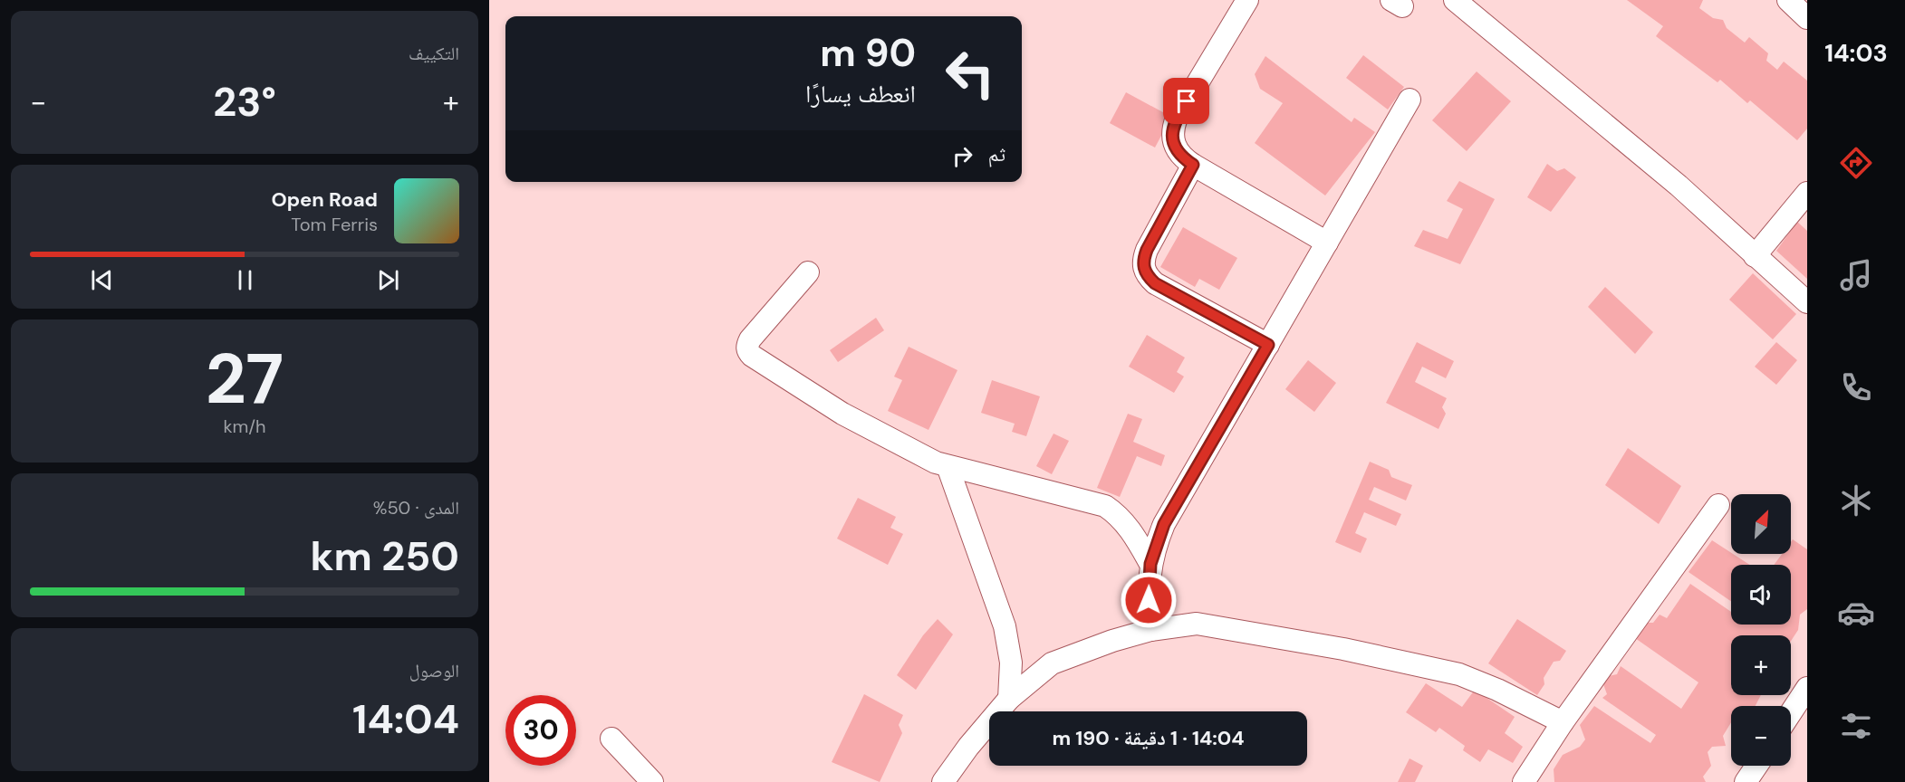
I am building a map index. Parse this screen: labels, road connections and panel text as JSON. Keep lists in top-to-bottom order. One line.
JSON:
{"north":"top right","page":{"tabs":"14:03","tile":["التكييف",["27","km/h"],["المدى · 50%","250 km"],["الوصول","14:04"]],"turn":["90 m","انعطف يسارًا"],"heat":["−","23°","+"],"then":"ثم","song":["Open Road","Tom Ferris"],"map_buttons":["+","−"],"limit":"30","trip":"14:04 · 1 دقيقة · 190 m"}}
